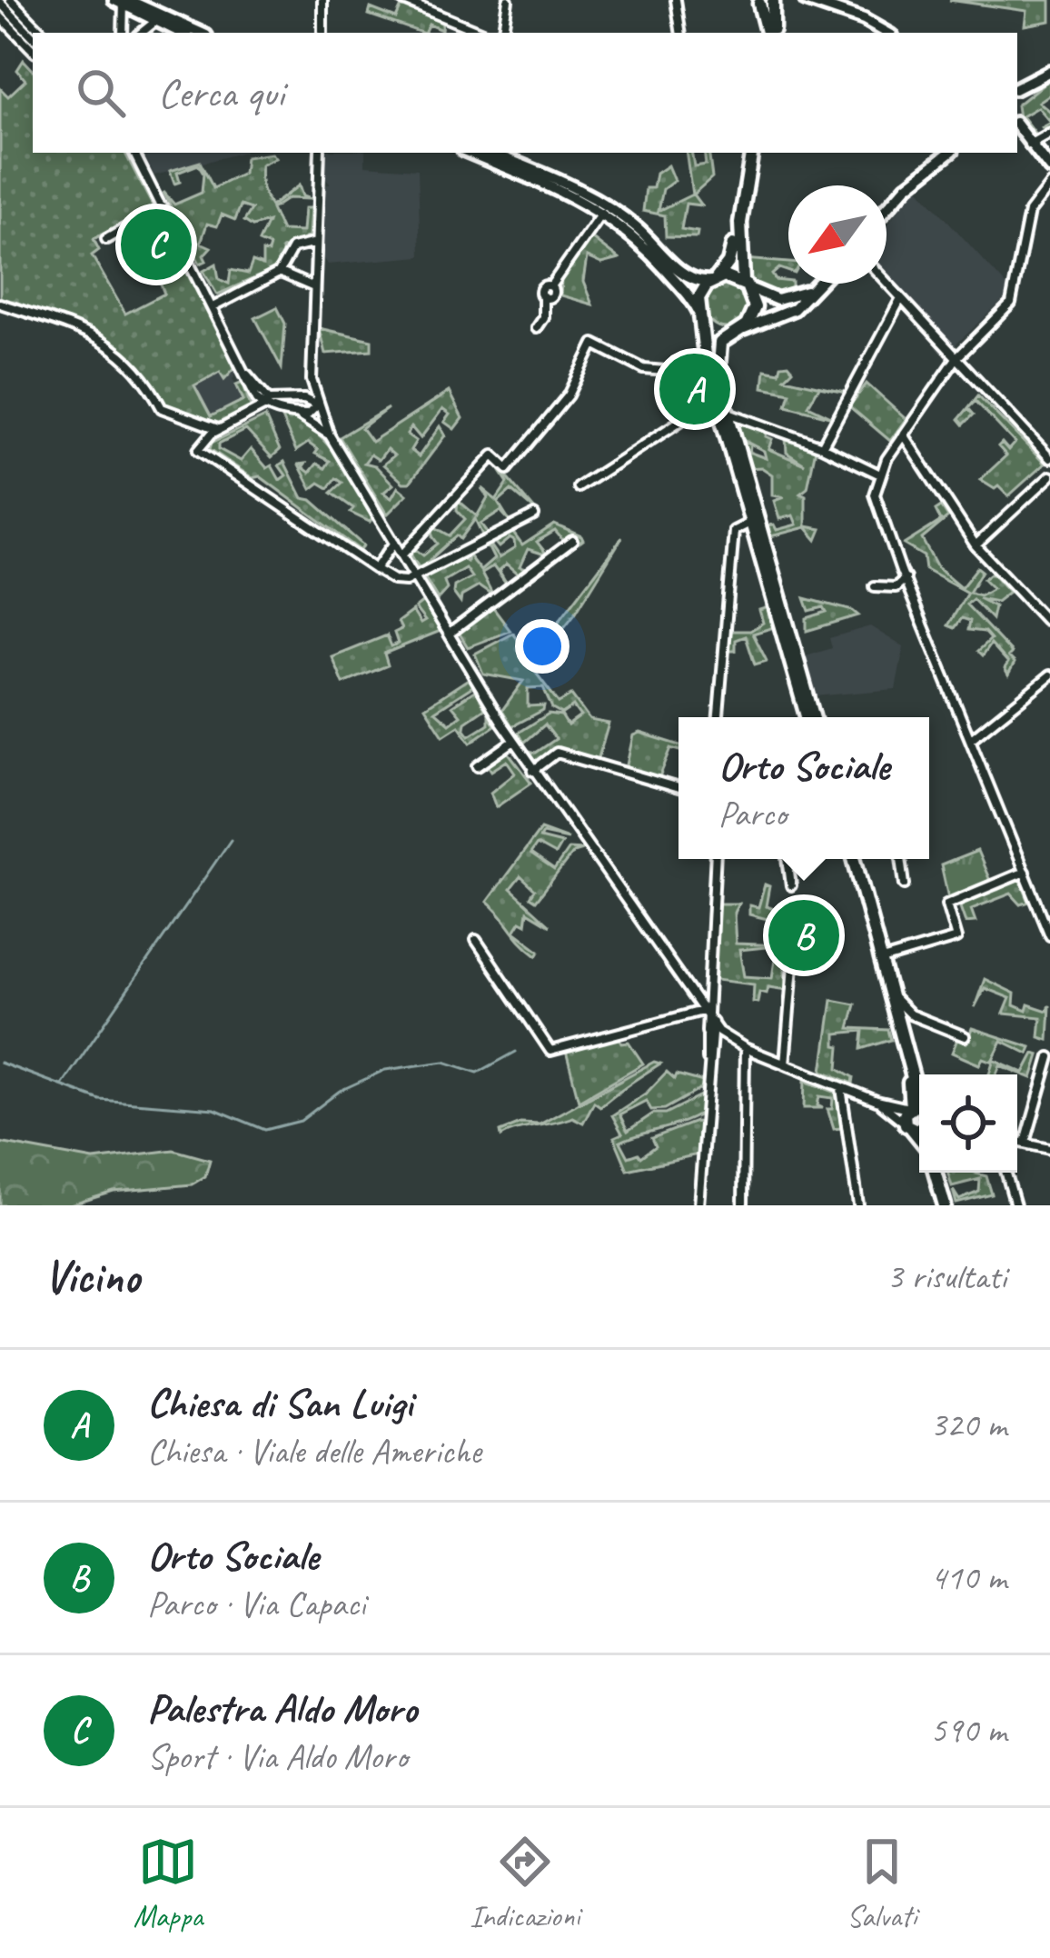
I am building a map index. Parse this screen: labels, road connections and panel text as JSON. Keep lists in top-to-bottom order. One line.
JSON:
{"north":"bottom left","page":{"search":"Cerca qui","pins":["C","A","B"],"popup":["Orto Sociale","Parco"],"heading":["Vicino","3 risultati"],"list":[{"mark":"A","name":"Chiesa di San Luigi","note":"Chiesa · Viale delle Americhe","value":"320 m"},{"mark":"B","name":"Orto Sociale","note":"Parco · Via Capaci","value":"410 m"},{"mark":"C","name":"Palestra Aldo Moro","note":"Sport · Via Aldo Moro","value":"590 m"}],"nav":["Mappa","Indicazioni","Salvati"]}}
